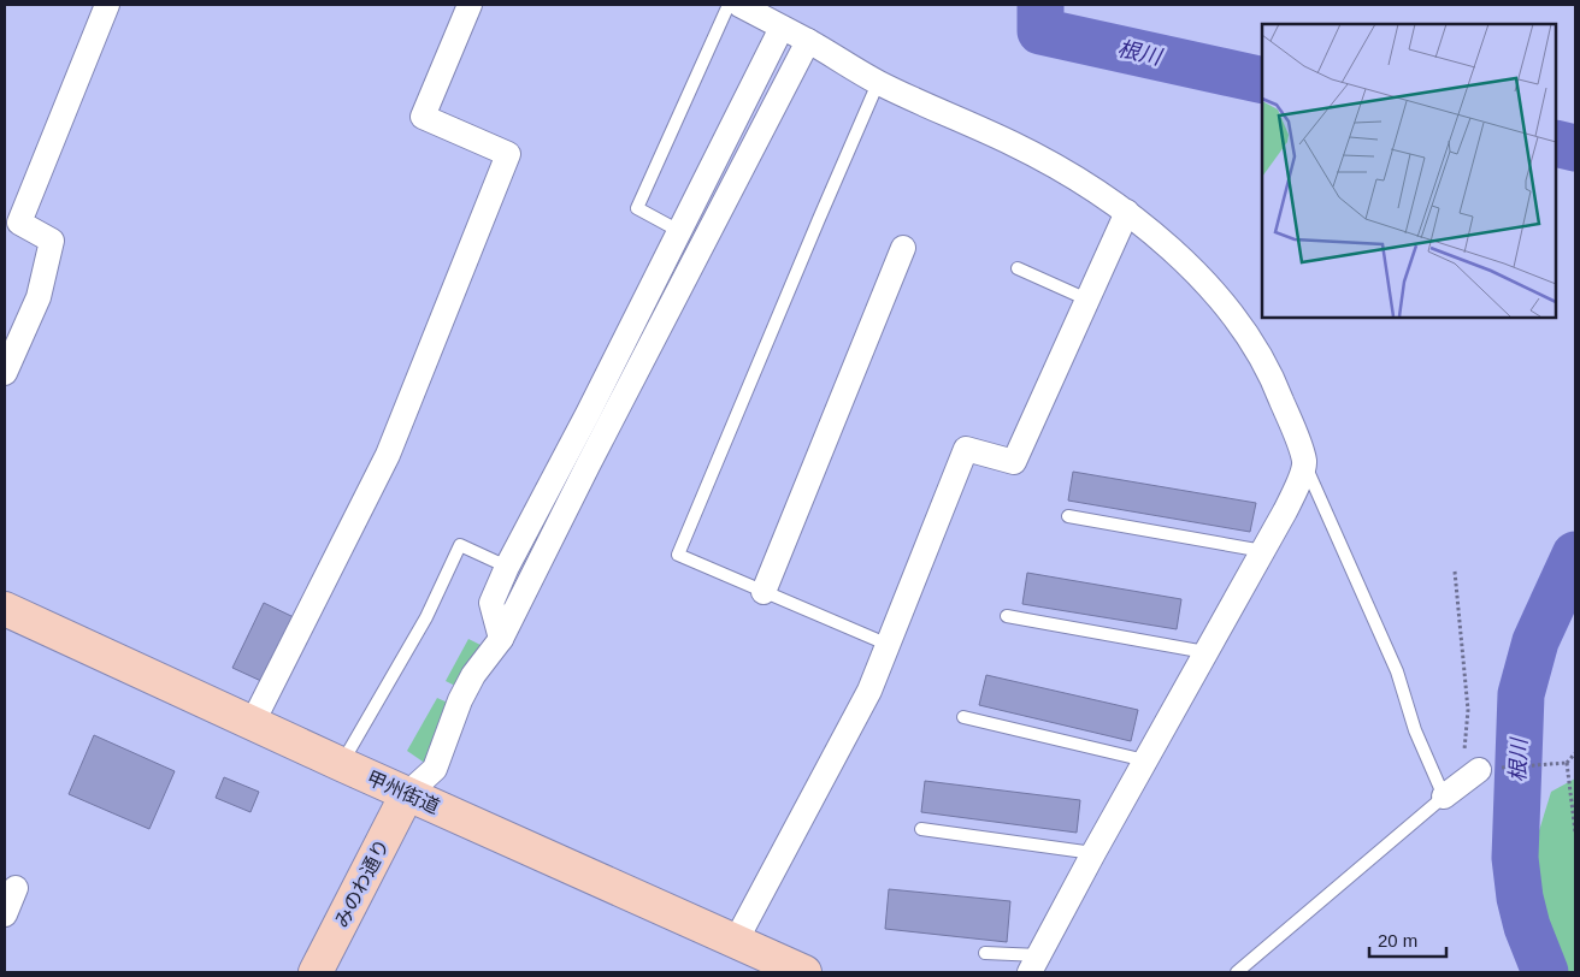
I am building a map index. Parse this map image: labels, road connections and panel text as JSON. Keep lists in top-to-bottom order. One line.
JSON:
{"streets":{"main road":["甲州街道","みのわ通り"]},"crossings":[["甲州街道","みのわ通り"]],"water":["根川"],"scale_bar":"20 m"}
